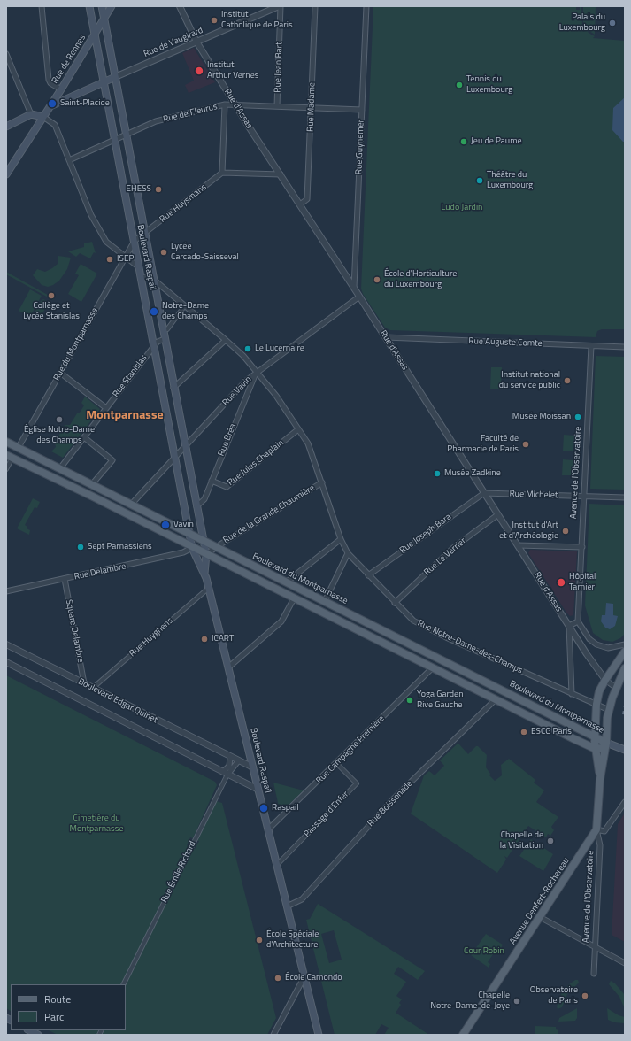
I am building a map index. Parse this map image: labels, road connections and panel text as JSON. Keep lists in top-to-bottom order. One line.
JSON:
{"streets":{"main road":["Rue de Vaugirard","Rue de Rennes","Boulevard Raspail","Avenue de l'Observatoire","Boulevard du Montparnasse","Avenue Denfert-Rochereau"],"street":["Rue Jean Bart","Rue Madame","Rue d'Assas","Rue de Fleurus","Rue Guynemer","Rue Huysmans","Rue Auguste Comte","Rue du Montparnasse","Rue Stanislas","Rue Vavin","Rue Bréa","Rue Jules Chaplain","Rue Michelet","Rue de la Grande Chaumière","Rue Joseph Bara","Rue Le Verrier","Rue Delambre","Square Delambre","Rue Huyghens","Rue Notre-Dame-des-Champs","Boulevard Edgar Quinet","Rue Campagne Première","Rue Boissonade","Passage d'Enfer","Rue Émile Richard"]},"crossings":[["Rue de Vaugirard","Rue de Rennes"],["Rue de Vaugirard","Rue Jean Bart"],["Rue de Vaugirard","Rue d'Assas"],["Rue de Vaugirard","Boulevard Raspail"],["Rue de Rennes","Boulevard Raspail"],["Rue Jean Bart","Rue de Fleurus"],["Rue Madame","Rue d'Assas"],["Rue Madame","Rue de Fleurus"],["Rue d'Assas","Rue de Fleurus"],["Rue d'Assas","Rue Guynemer"],["Rue d'Assas","Rue Auguste Comte"],["Rue d'Assas","Rue Vavin"],["Rue d'Assas","Avenue de l'Observatoire"],["Rue d'Assas","Rue Michelet"],["Rue d'Assas","Rue Joseph Bara"],["Rue d'Assas","Rue Le Verrier"],["Rue de Fleurus","Rue Guynemer"],["Rue de Fleurus","Boulevard Raspail"],["Rue Huysmans","Boulevard Raspail"],["Rue Huysmans","Rue du Montparnasse"],["Boulevard Raspail","Rue du Montparnasse"],["Boulevard Raspail","Rue Stanislas"],["Boulevard Raspail","Rue Vavin"],["Boulevard Raspail","Rue Bréa"],["Boulevard Raspail","Rue Delambre"],["Boulevard Raspail","Boulevard du Montparnasse"],["Boulevard Raspail","Rue Huyghens"],["Boulevard Raspail","Rue Notre-Dame-des-Champs"],["Boulevard Raspail","Boulevard Edgar Quinet"],["Boulevard Raspail","Rue Campagne Première"],["Boulevard Raspail","Rue Boissonade"],["Boulevard Raspail","Passage d'Enfer"],["Rue Auguste Comte","Avenue de l'Observatoire"],["Rue du Montparnasse","Boulevard du Montparnasse"],["Rue Stanislas","Boulevard du Montparnasse"],["Rue Vavin","Rue Bréa"],["Rue Vavin","Boulevard du Montparnasse"],["Rue Vavin","Rue Notre-Dame-des-Champs"],["Rue Bréa","Rue Jules Chaplain"],["Rue Bréa","Rue Notre-Dame-des-Champs"],["Rue Jules Chaplain","Rue Notre-Dame-des-Champs"],["Avenue de l'Observatoire","Rue Michelet"],["Avenue de l'Observatoire","Boulevard du Montparnasse"],["Avenue de l'Observatoire","Rue Notre-Dame-des-Champs"],["Avenue de l'Observatoire","Avenue Denfert-Rochereau"],["Rue Michelet","Rue Joseph Bara"],["Rue de la Grande Chaumière","Boulevard du Montparnasse"],["Rue de la Grande Chaumière","Rue Notre-Dame-des-Champs"],["Rue Joseph Bara","Rue Notre-Dame-des-Champs"],["Rue Le Verrier","Rue Notre-Dame-des-Champs"],["Rue Delambre","Square Delambre"],["Square Delambre","Boulevard Edgar Quinet"],["Rue Huyghens","Boulevard Edgar Quinet"],["Boulevard Edgar Quinet","Rue Émile Richard"],["Rue Campagne Première","Passage d'Enfer"]],"districts":["Montparnasse"],"parks":["Ludo Jardin","Cimetière du Montparnasse","Cour Robin"],"places":["Institut Catholique de Paris","Palais du Luxembourg","Institut Arthur Vernes","Tennis du Luxembourg","Saint-Placide","Jeu de Paume","Théâtre du Luxembourg","EHESS","Lycée Carcado-Saisseval","ISEP","École d'Horticulture du Luxembourg","Collège et Lycée Stanislas","Notre-Dame des Champs","Le Lucernaire","Institut national du service public","Musée Moissan","Église Notre-Dame des Champs","Faculté de Pharmacie de Paris","Musée Zadkine","Vavin","Institut d'Art et d'Archéologie","Sept Parnassiens","Hôpital Tarnier","ICART","Yoga Garden Rive Gauche","ESCG Paris","Raspail","Chapelle de la Visitation","École Spéciale d'Architecture","École Camondo","Observatoire de Paris","Chapelle Notre-Dame-de-Joye"],"legend":["Route","Parc"]}
